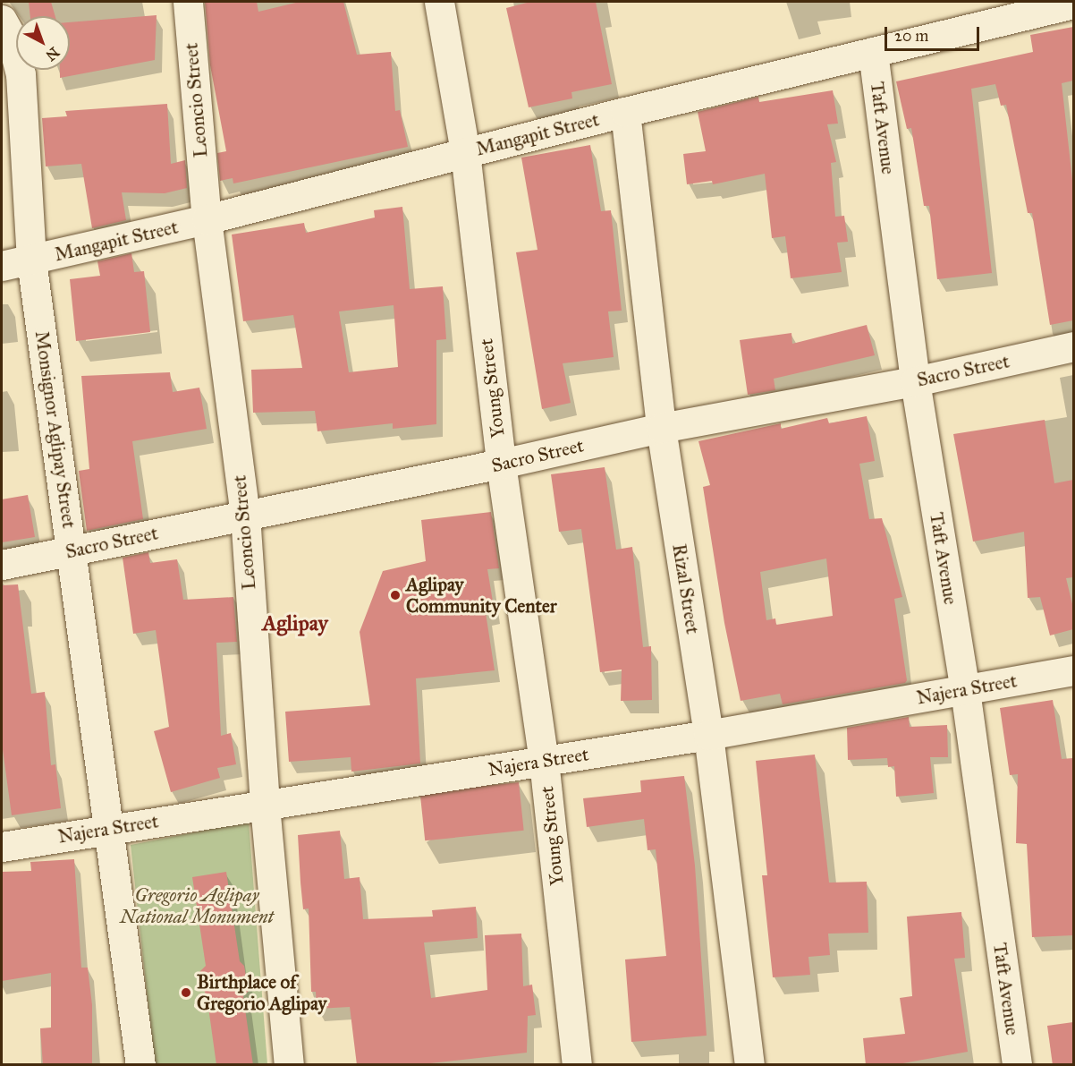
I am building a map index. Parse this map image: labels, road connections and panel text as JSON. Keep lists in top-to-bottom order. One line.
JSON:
{"streets":{"street":["Leoncio Street","Taft Avenue","Mangapit Street","Sacro Street","Young Street","Monsignor Aglipay Street","Rizal Street","Najera Street"]},"crossings":[["Leoncio Street","Mangapit Street"],["Leoncio Street","Sacro Street"],["Leoncio Street","Najera Street"],["Taft Avenue","Mangapit Street"],["Taft Avenue","Sacro Street"],["Taft Avenue","Najera Street"],["Mangapit Street","Young Street"],["Mangapit Street","Monsignor Aglipay Street"],["Mangapit Street","Rizal Street"],["Sacro Street","Young Street"],["Sacro Street","Monsignor Aglipay Street"],["Sacro Street","Rizal Street"],["Young Street","Najera Street"],["Monsignor Aglipay Street","Najera Street"],["Rizal Street","Najera Street"]],"districts":["Aglipay"],"parks":["Gregorio Aglipay National Monument"],"places":["Aglipay Community Center","Birthplace of Gregorio Aglipay"],"scale_bar":"20 m","north":"bottom right"}
